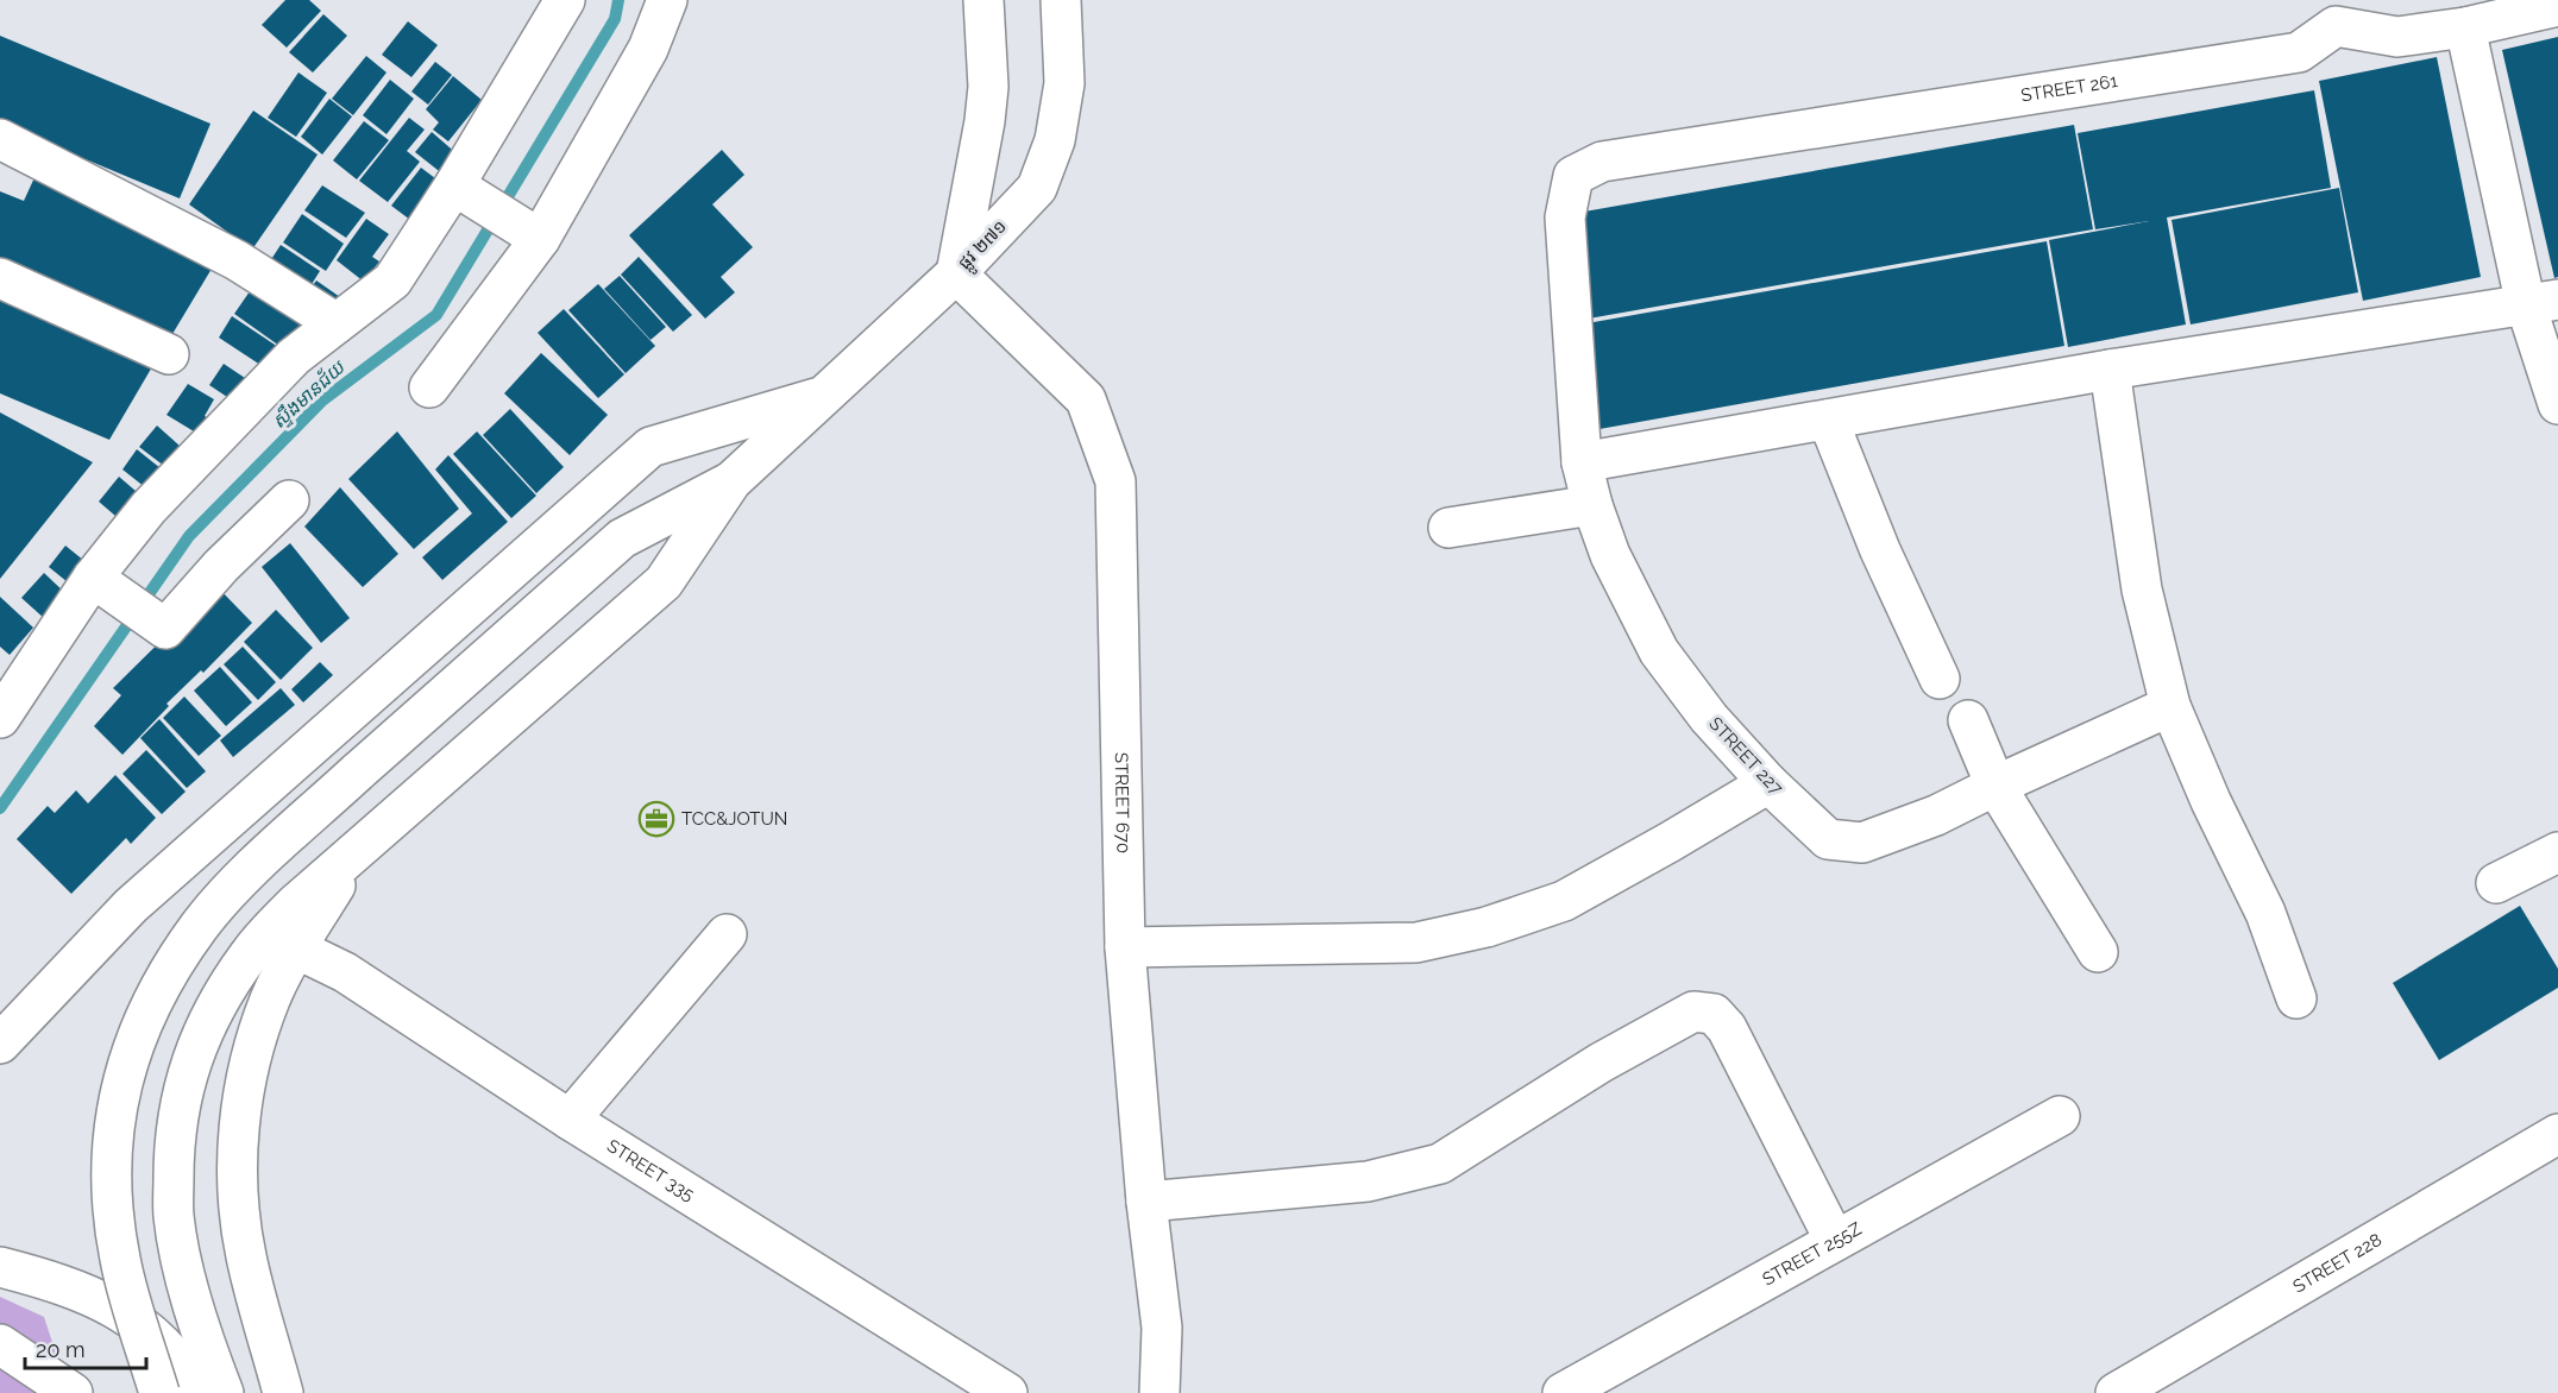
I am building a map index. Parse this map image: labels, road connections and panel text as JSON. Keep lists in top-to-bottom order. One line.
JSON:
{"streets":{"street":["STREET 261","ផ្លូវ ២៧១","STREET 227","STREET 670","STREET 335","STREET 255Z","STREET 228"]},"crossings":[["STREET 261","STREET 227"],["ផ្លូវ ២៧១","STREET 670"]],"water":["ស្ទឹងមានជ័យ"],"places":{"office":["TCC&JOTUN"]},"scale_bar":"20 m"}
